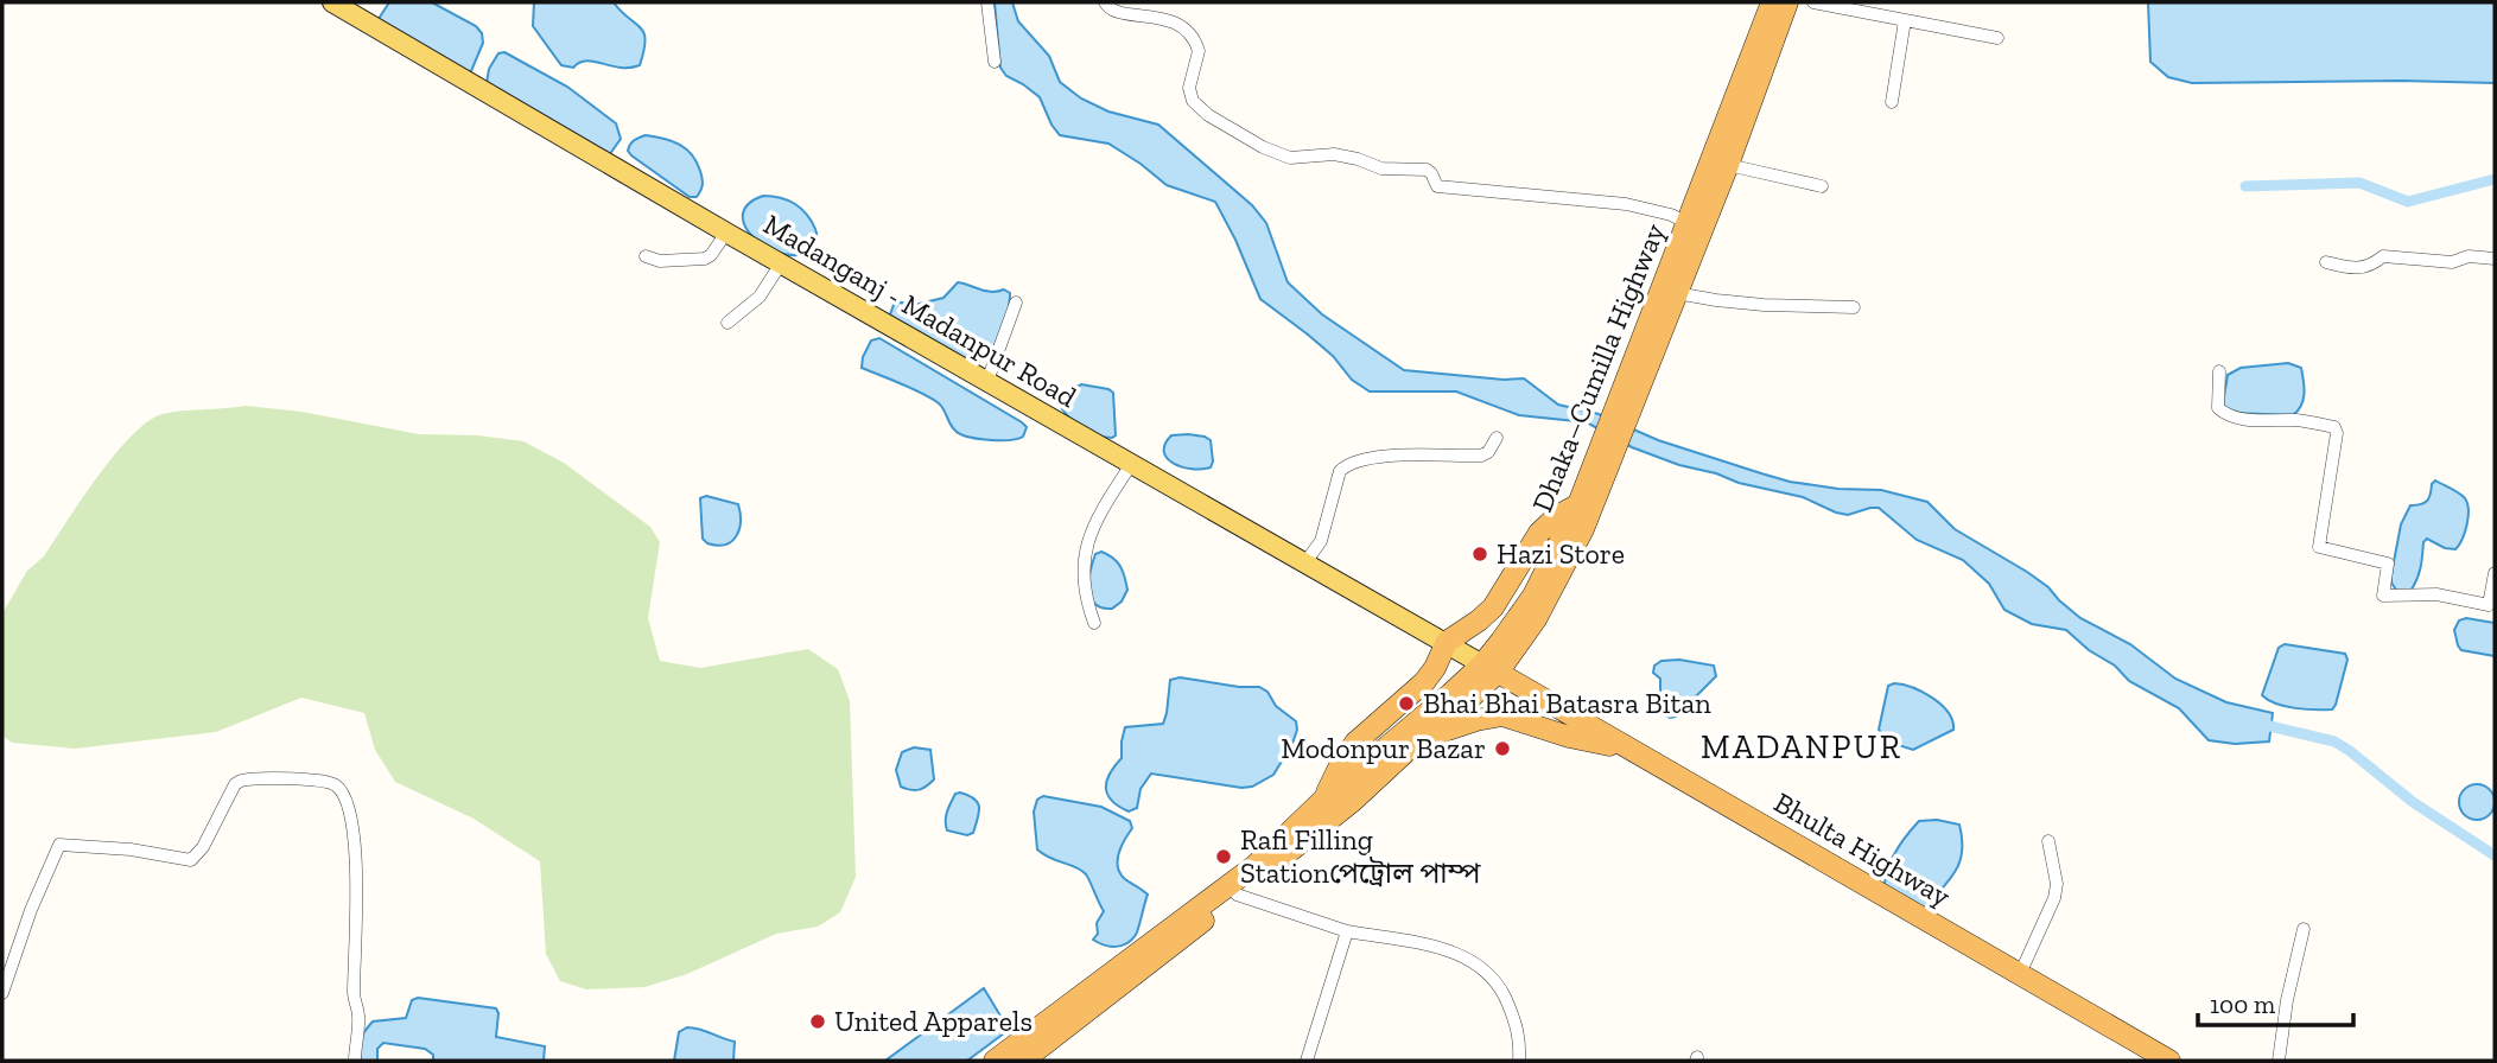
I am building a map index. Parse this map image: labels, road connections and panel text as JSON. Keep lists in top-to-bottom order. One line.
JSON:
{"streets":{"highway":["Dhaka–Cumilla Highway","Bhulta Highway"],"main road":["Madanganj - Madanpur Road"]},"crossings":[["Madanganj - Madanpur Road","Dhaka–Cumilla Highway"],["Madanganj - Madanpur Road","Bhulta Highway"],["Dhaka–Cumilla Highway","Bhulta Highway"]],"districts":["MADANPUR"],"places":["Hazi Store","Bhai Bhai Batasra Bitan","Modonpur Bazar","Rafi Filling Stationপেট্রোল পাম্প","United Apparels"],"scale_bar":"100 m"}
